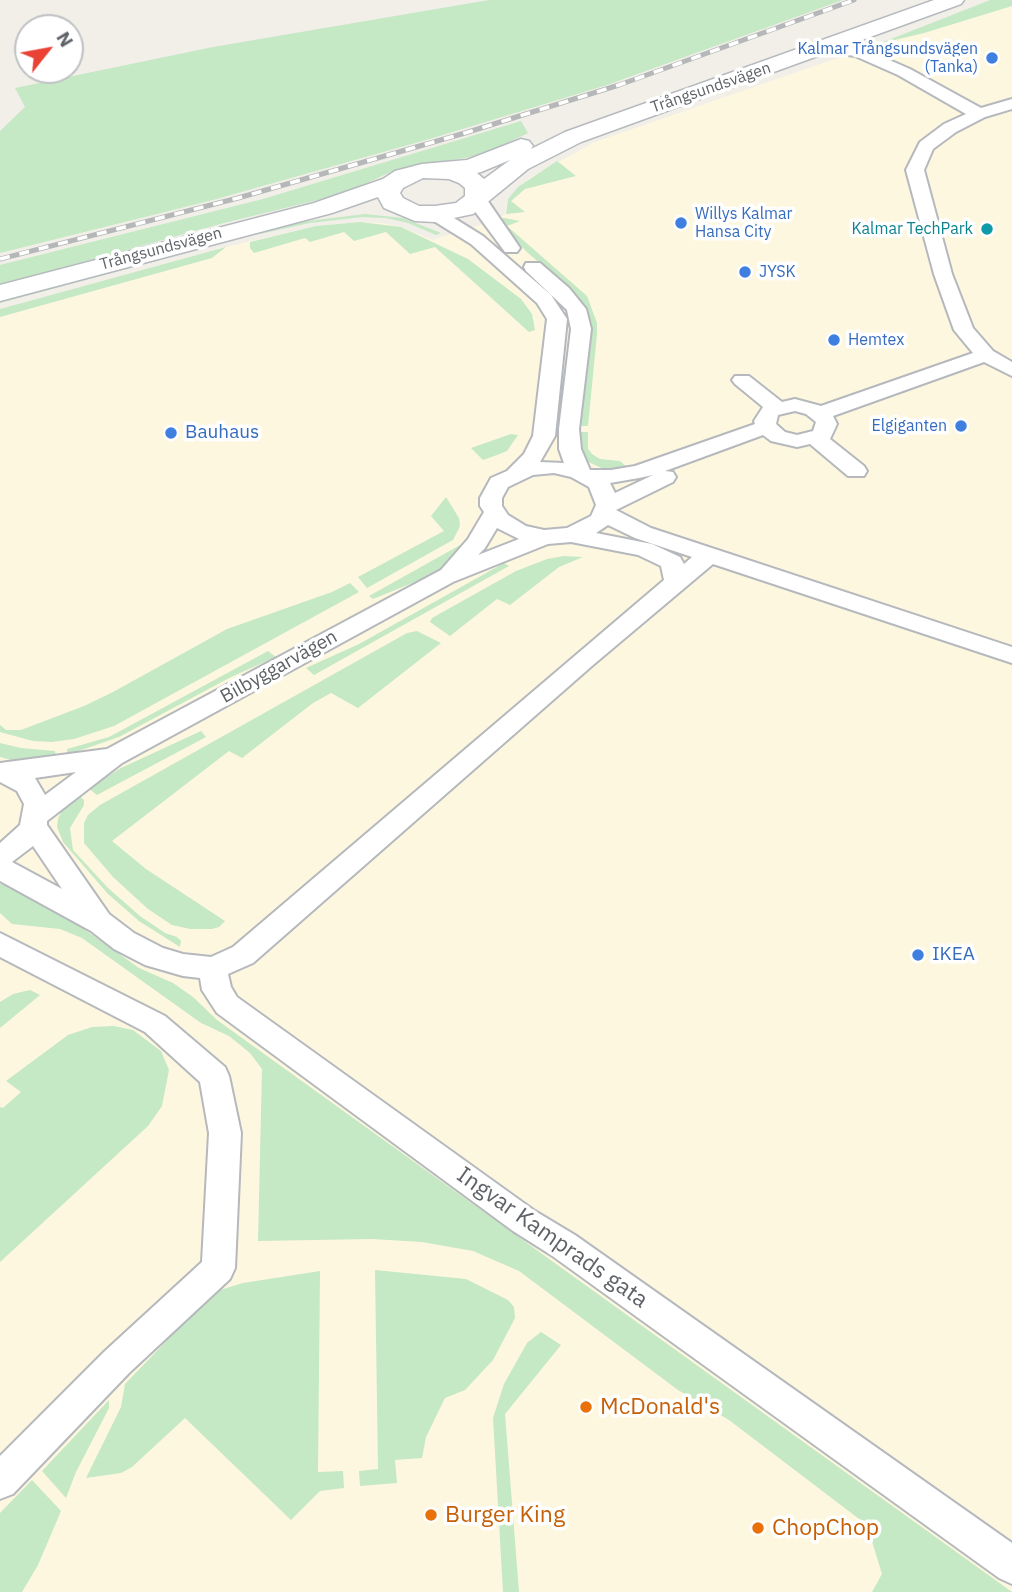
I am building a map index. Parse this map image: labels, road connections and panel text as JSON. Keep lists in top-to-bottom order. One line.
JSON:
{"streets":{"main road":["Trångsundsvägen"],"street":["Bilbyggarvägen","Ingvar Kamprads gata"]},"places":["Kalmar Trångsundsvägen (Tanka)","Willys Kalmar Hansa City","Kalmar TechPark","JYSK","Hemtex","Elgiganten","Bauhaus","IKEA","McDonald's","Burger King","ChopChop"],"north":"top right"}
